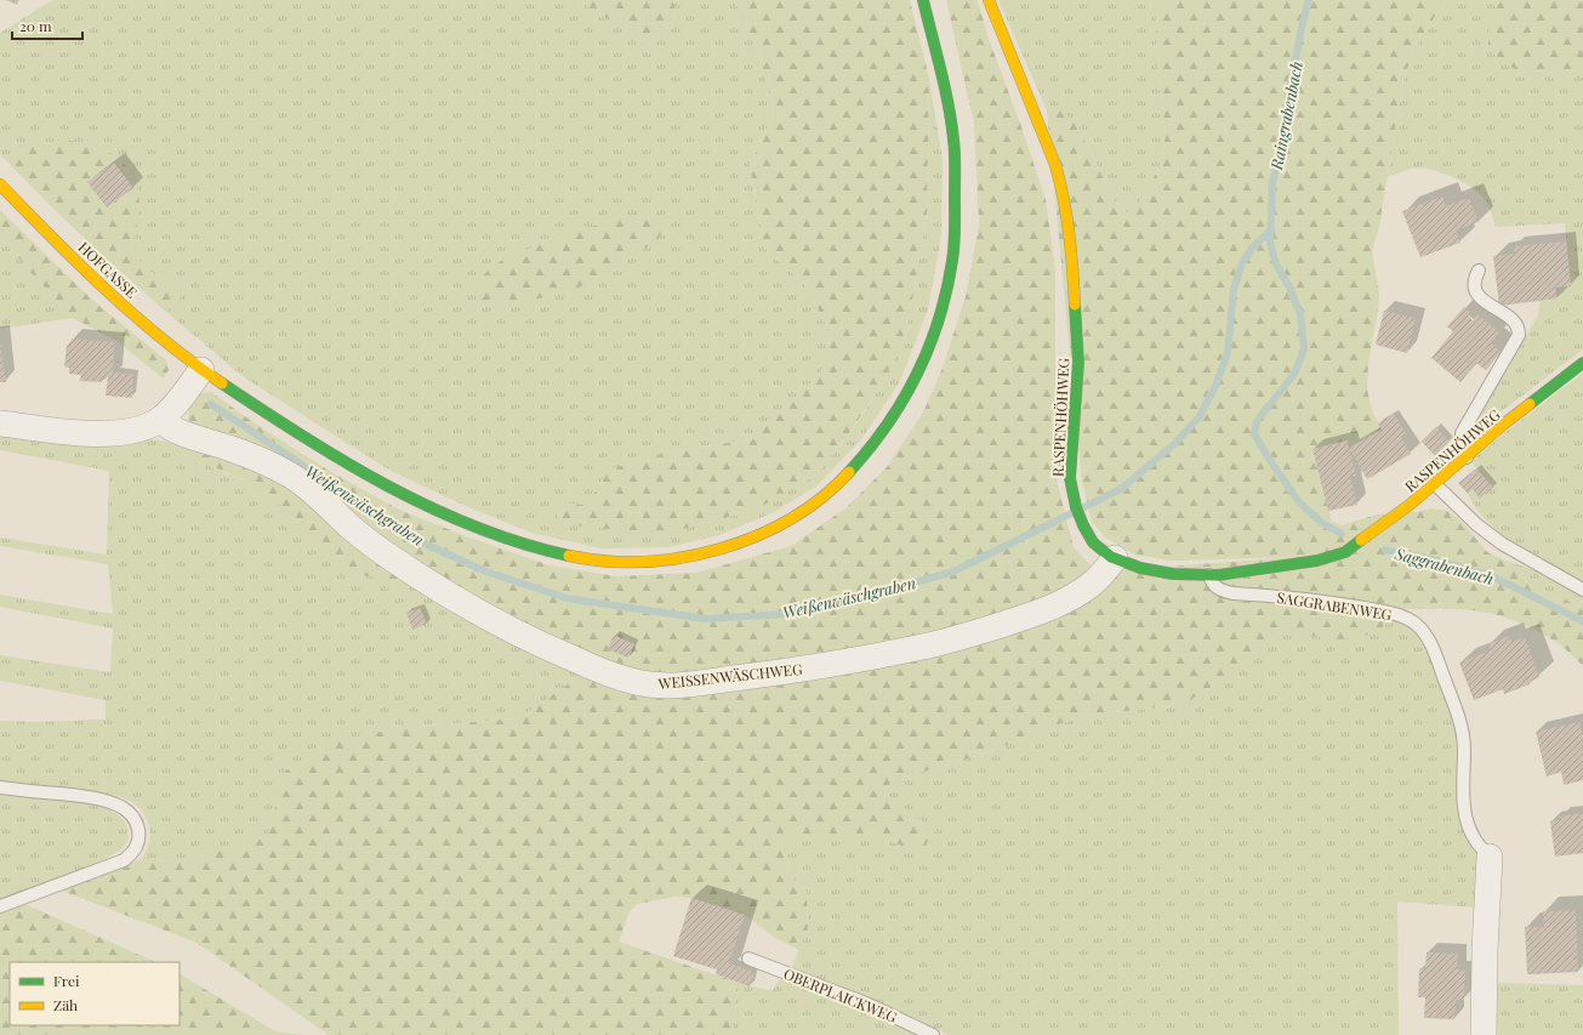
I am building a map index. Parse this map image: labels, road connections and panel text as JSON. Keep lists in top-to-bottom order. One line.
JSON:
{"streets":{"main road":["HOFGASSE","RASPENHÖHWEG"],"street":["SAGGRABENWEG","WEISSENWÄSCHWEG"],"lane":["OBERPLAICKWEG"]},"crossings":[["RASPENHÖHWEG","SAGGRABENWEG"],["RASPENHÖHWEG","WEISSENWÄSCHWEG"]],"water":["Raingrabenbach","Weißenwäschgraben","Saggrabenbach"],"legend":["Frei","Zäh"],"scale_bar":"20 m"}
